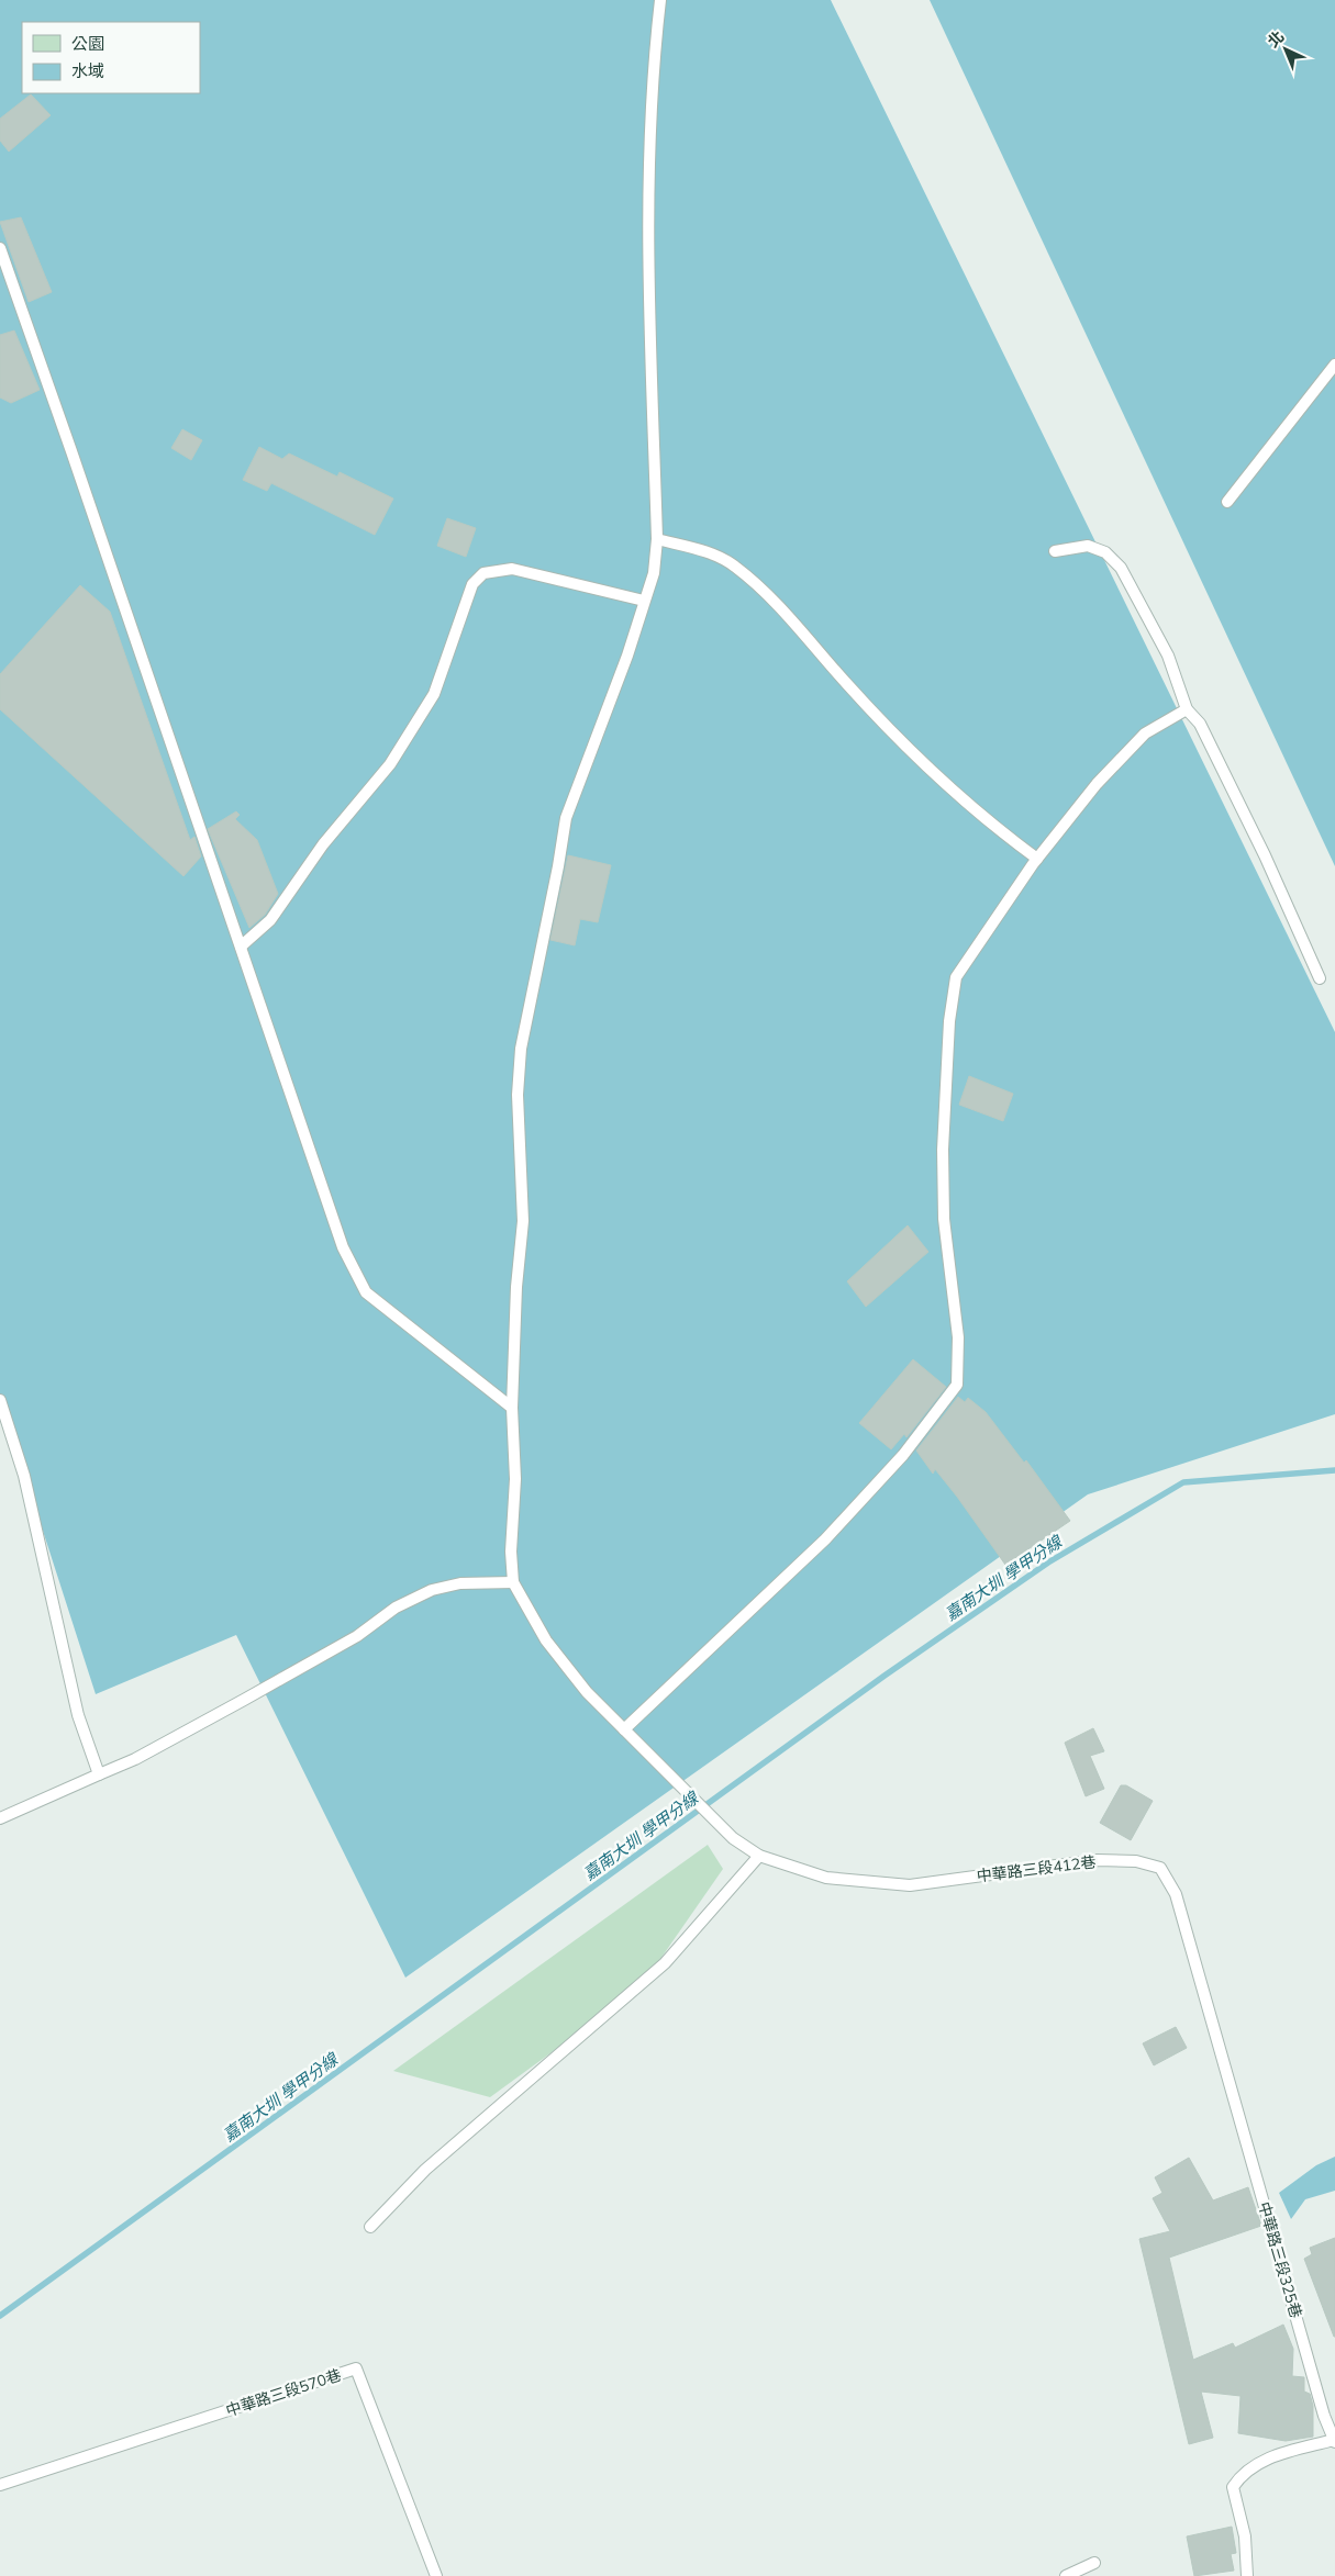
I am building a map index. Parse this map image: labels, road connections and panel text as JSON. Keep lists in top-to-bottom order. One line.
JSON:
{"streets":{"lane":["中華路三段412巷","中華路三段325巷","中華路三段570巷"]},"crossings":[["中華路三段412巷","中華路三段325巷"]],"water":["嘉南大圳 學甲分線"],"legend":["公園","水域"],"north":"top left"}
